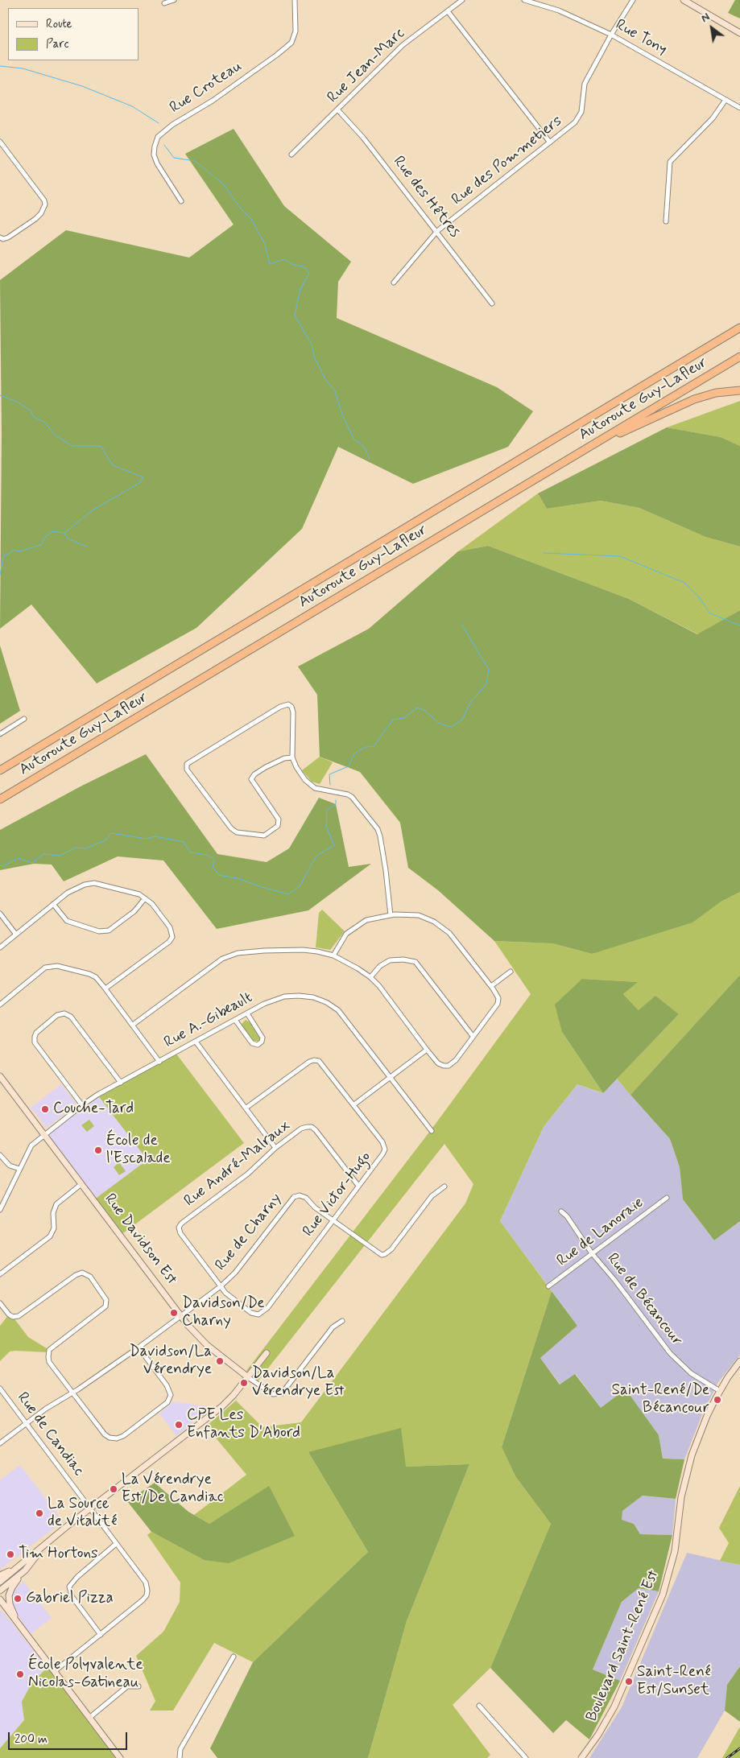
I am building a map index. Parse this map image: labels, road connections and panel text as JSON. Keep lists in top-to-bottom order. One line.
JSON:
{"streets":{"highway":["Autoroute Guy-Lafleur"],"street":["Rue Tony","Rue Jean-Marc","Rue Croteau","Rue des Pommetiers","Rue des Hêtres","Rue A.-Gibeault","Rue André-Malraux","Rue Victor-Hugo","Rue de Charny","Rue de Lanoraie","Rue Davidson Est","Rue de Bécancour","Rue de Candiac","Boulevard Saint-René Est"]},"crossings":[["Rue Tony","Rue des Pommetiers"],["Rue Jean-Marc","Rue des Hêtres"],["Rue des Pommetiers","Rue des Hêtres"],["Rue A.-Gibeault","Rue Davidson Est"],["Rue André-Malraux","Rue Victor-Hugo"],["Rue André-Malraux","Rue de Charny"],["Rue Victor-Hugo","Rue de Charny"],["Rue de Charny","Rue Davidson Est"],["Rue de Charny","Rue de Candiac"],["Rue de Lanoraie","Rue de Bécancour"],["Rue de Bécancour","Boulevard Saint-René Est"]],"places":["Couche-Tard","École de l'Escalade","Davidson/De Charny","Davidson/La Vérendrye","Davidson/La Vérendrye Est","Saint-René/De Bécancour","CPE Les Enfants D'Abord","La Vérendrye Est/De Candiac","La Source de Vitalité","Tim Hortons","Gabriel Pizza","École Polyvalente Nicolas-Gatineau","Saint-René Est/Sunset"],"legend":["Route","Parc"],"scale_bar":"200 m","north":"top left"}
